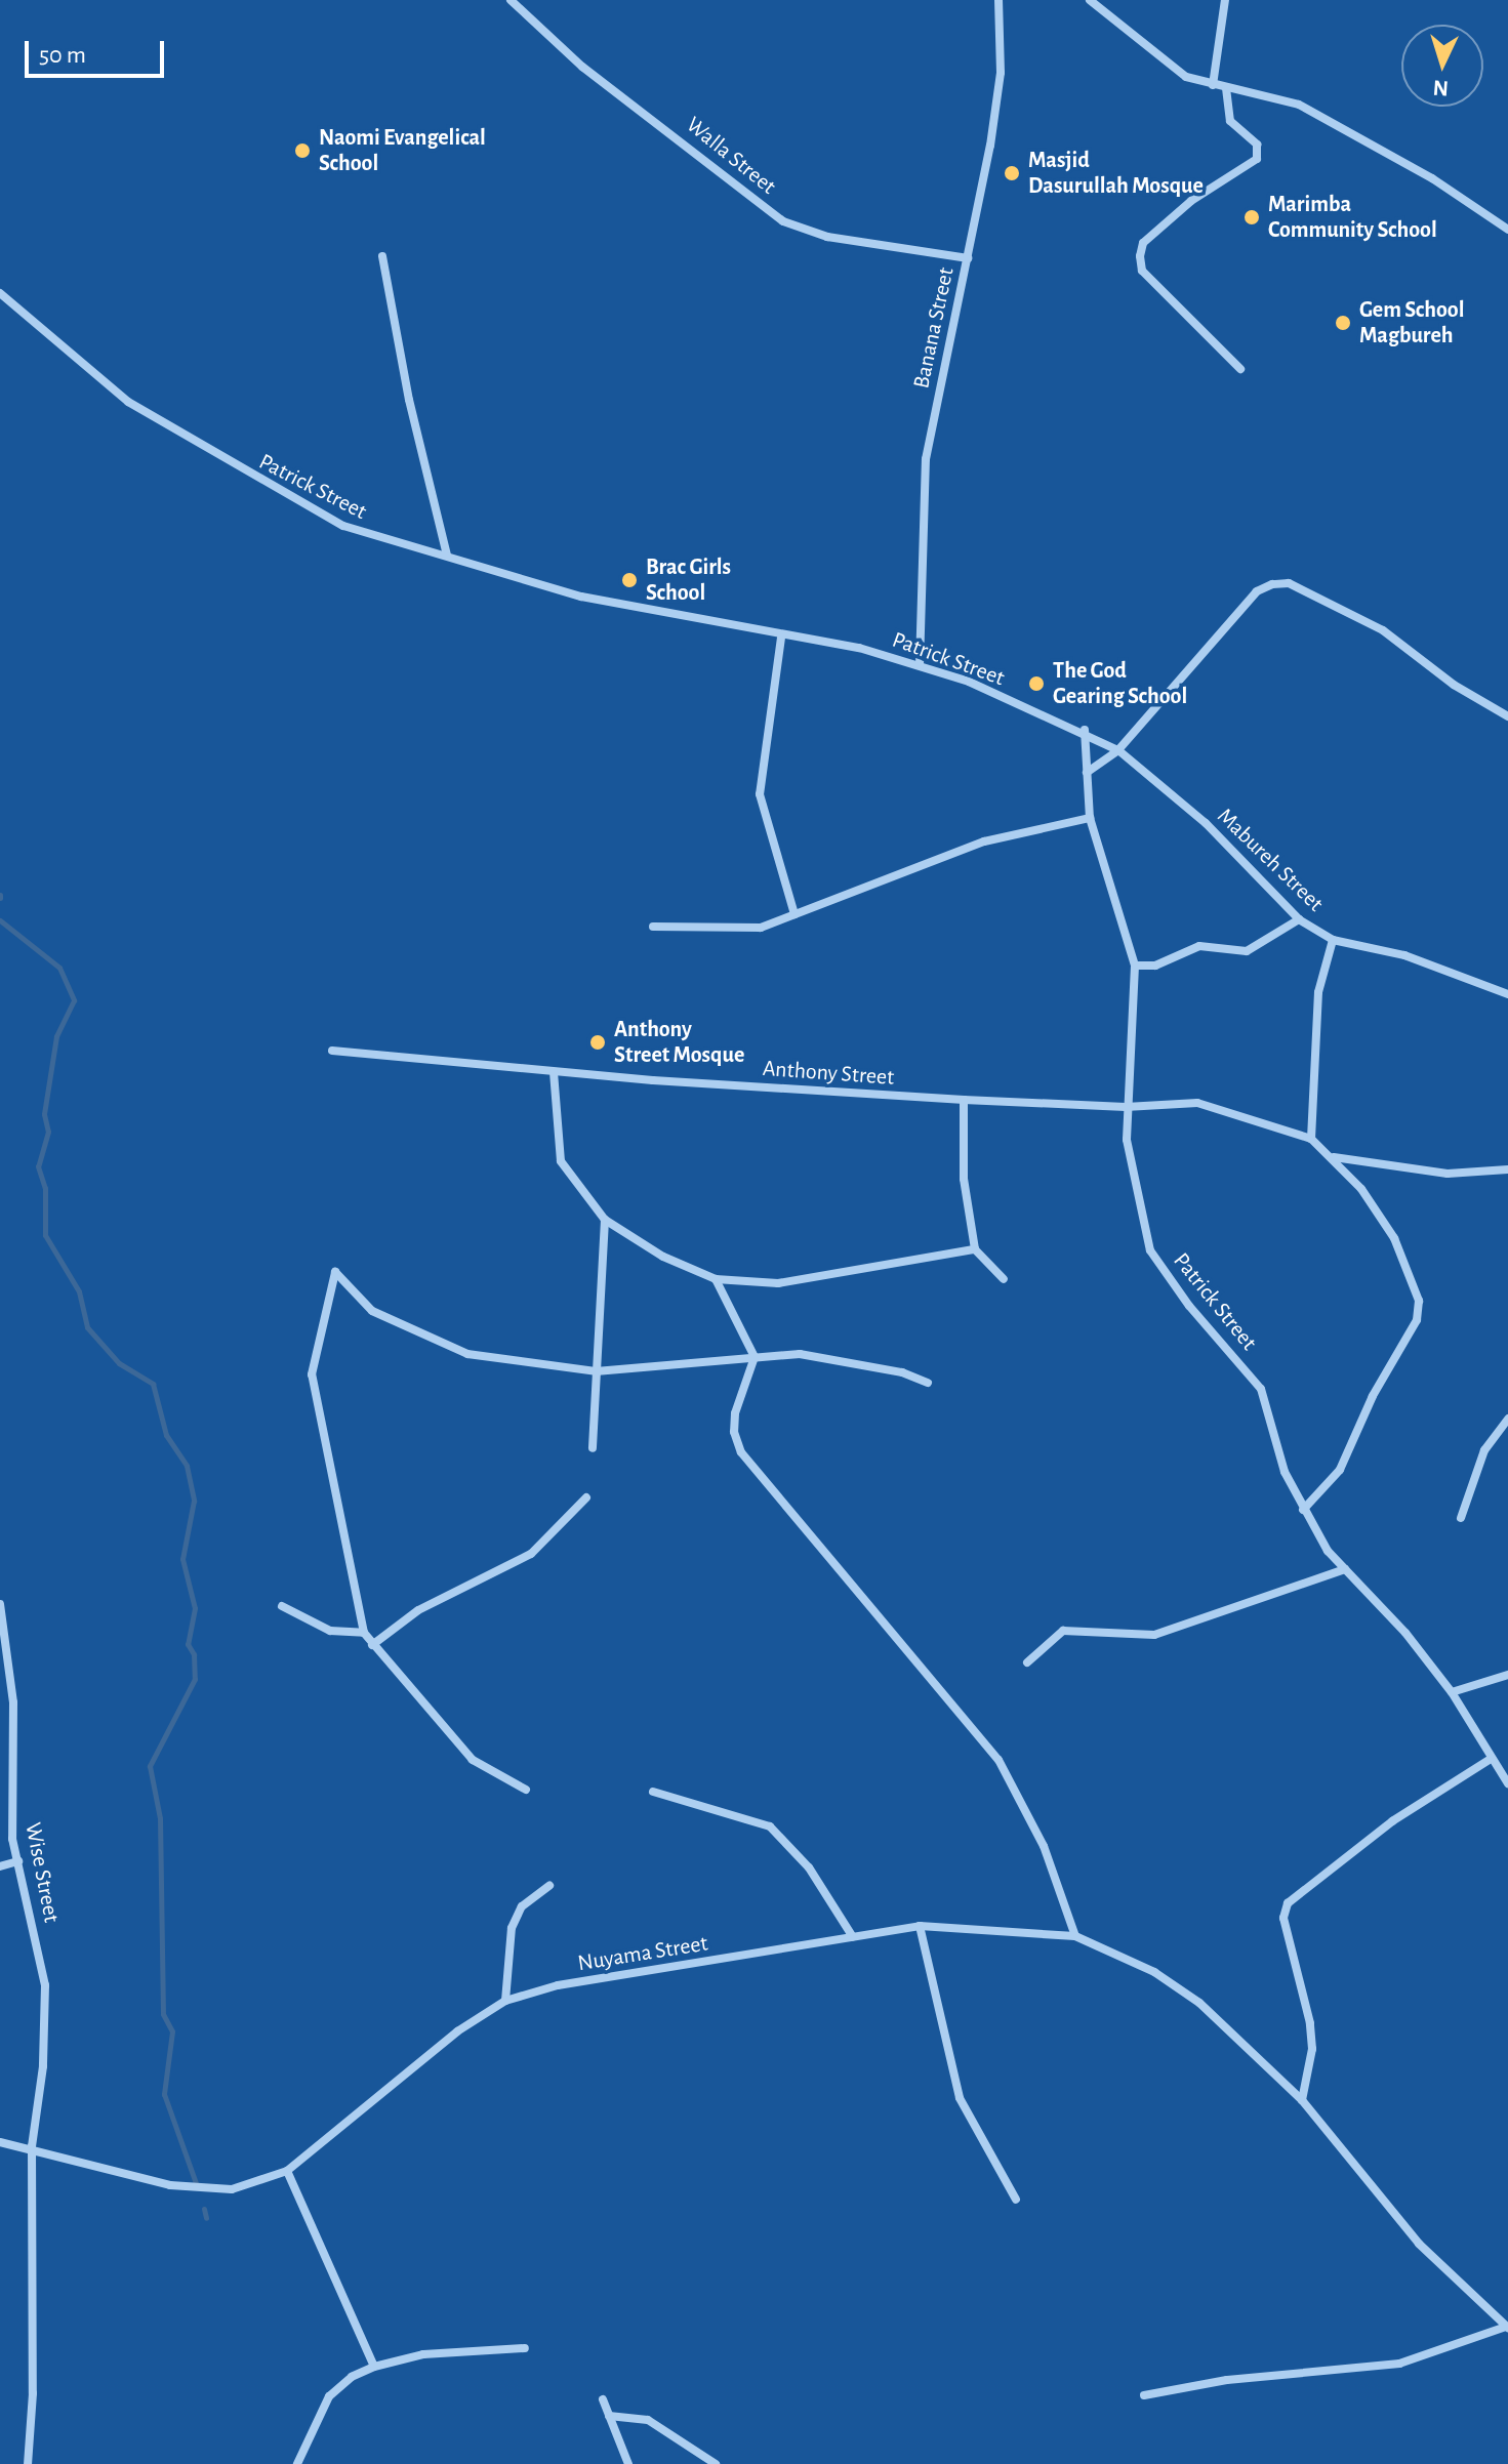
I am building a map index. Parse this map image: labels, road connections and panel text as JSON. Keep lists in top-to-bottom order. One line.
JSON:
{"streets":{"street":["Walla Street","Banana Street","Patrick Street","Mabureh Street","Anthony Street","Wise Street","Nuyama Street"]},"crossings":[["Walla Street","Banana Street"],["Banana Street","Patrick Street"],["Patrick Street","Mabureh Street"],["Patrick Street","Anthony Street"],["Wise Street","Nuyama Street"]],"places":["Naomi Evangelical School","Masjid Dasurullah Mosque","Marimba Community School","Gem School Magbureh","Brac Girls School","The God Gearing School","Anthony Street Mosque"],"scale_bar":"50 m","north":"bottom"}
